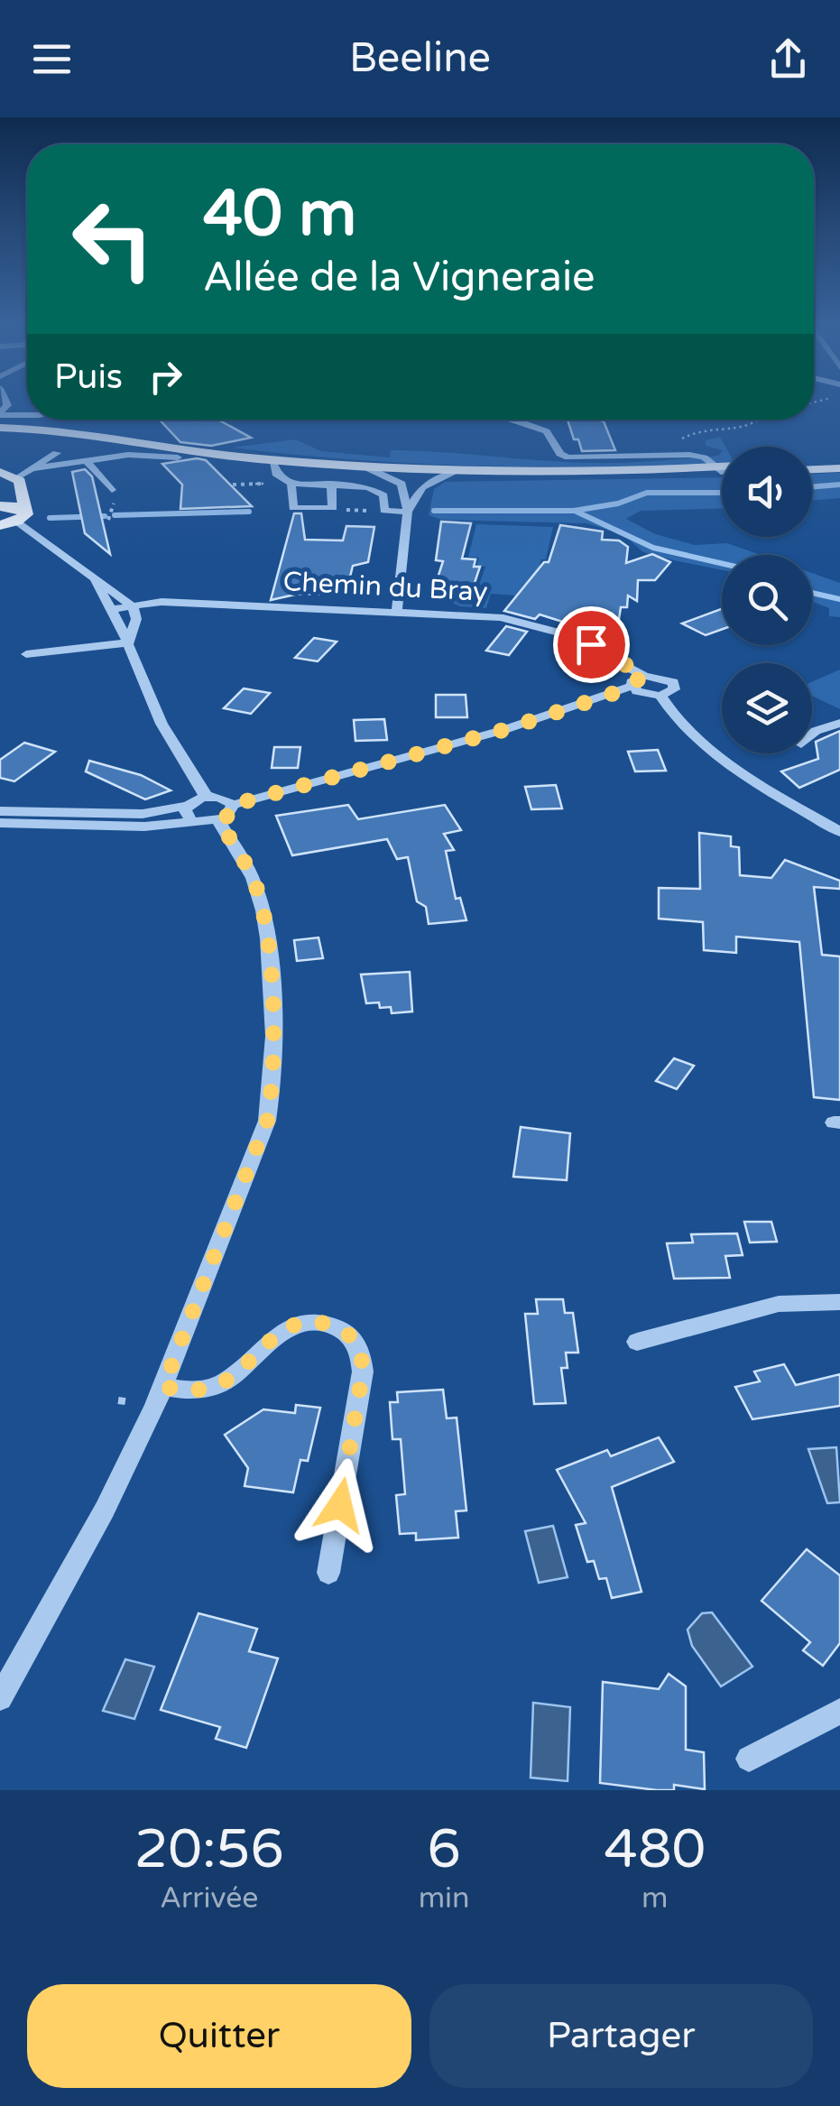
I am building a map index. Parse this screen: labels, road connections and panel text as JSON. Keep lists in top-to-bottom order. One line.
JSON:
{"streets":{"street":["Chemin du Bray"]},"page":{"header":"Beeline","turn":["40 m","Allée de la Vigneraie"],"then":"Puis","eta":["20:56","Arrivée","6","min","480","m"],"buttons":["Quitter","Partager"]}}
